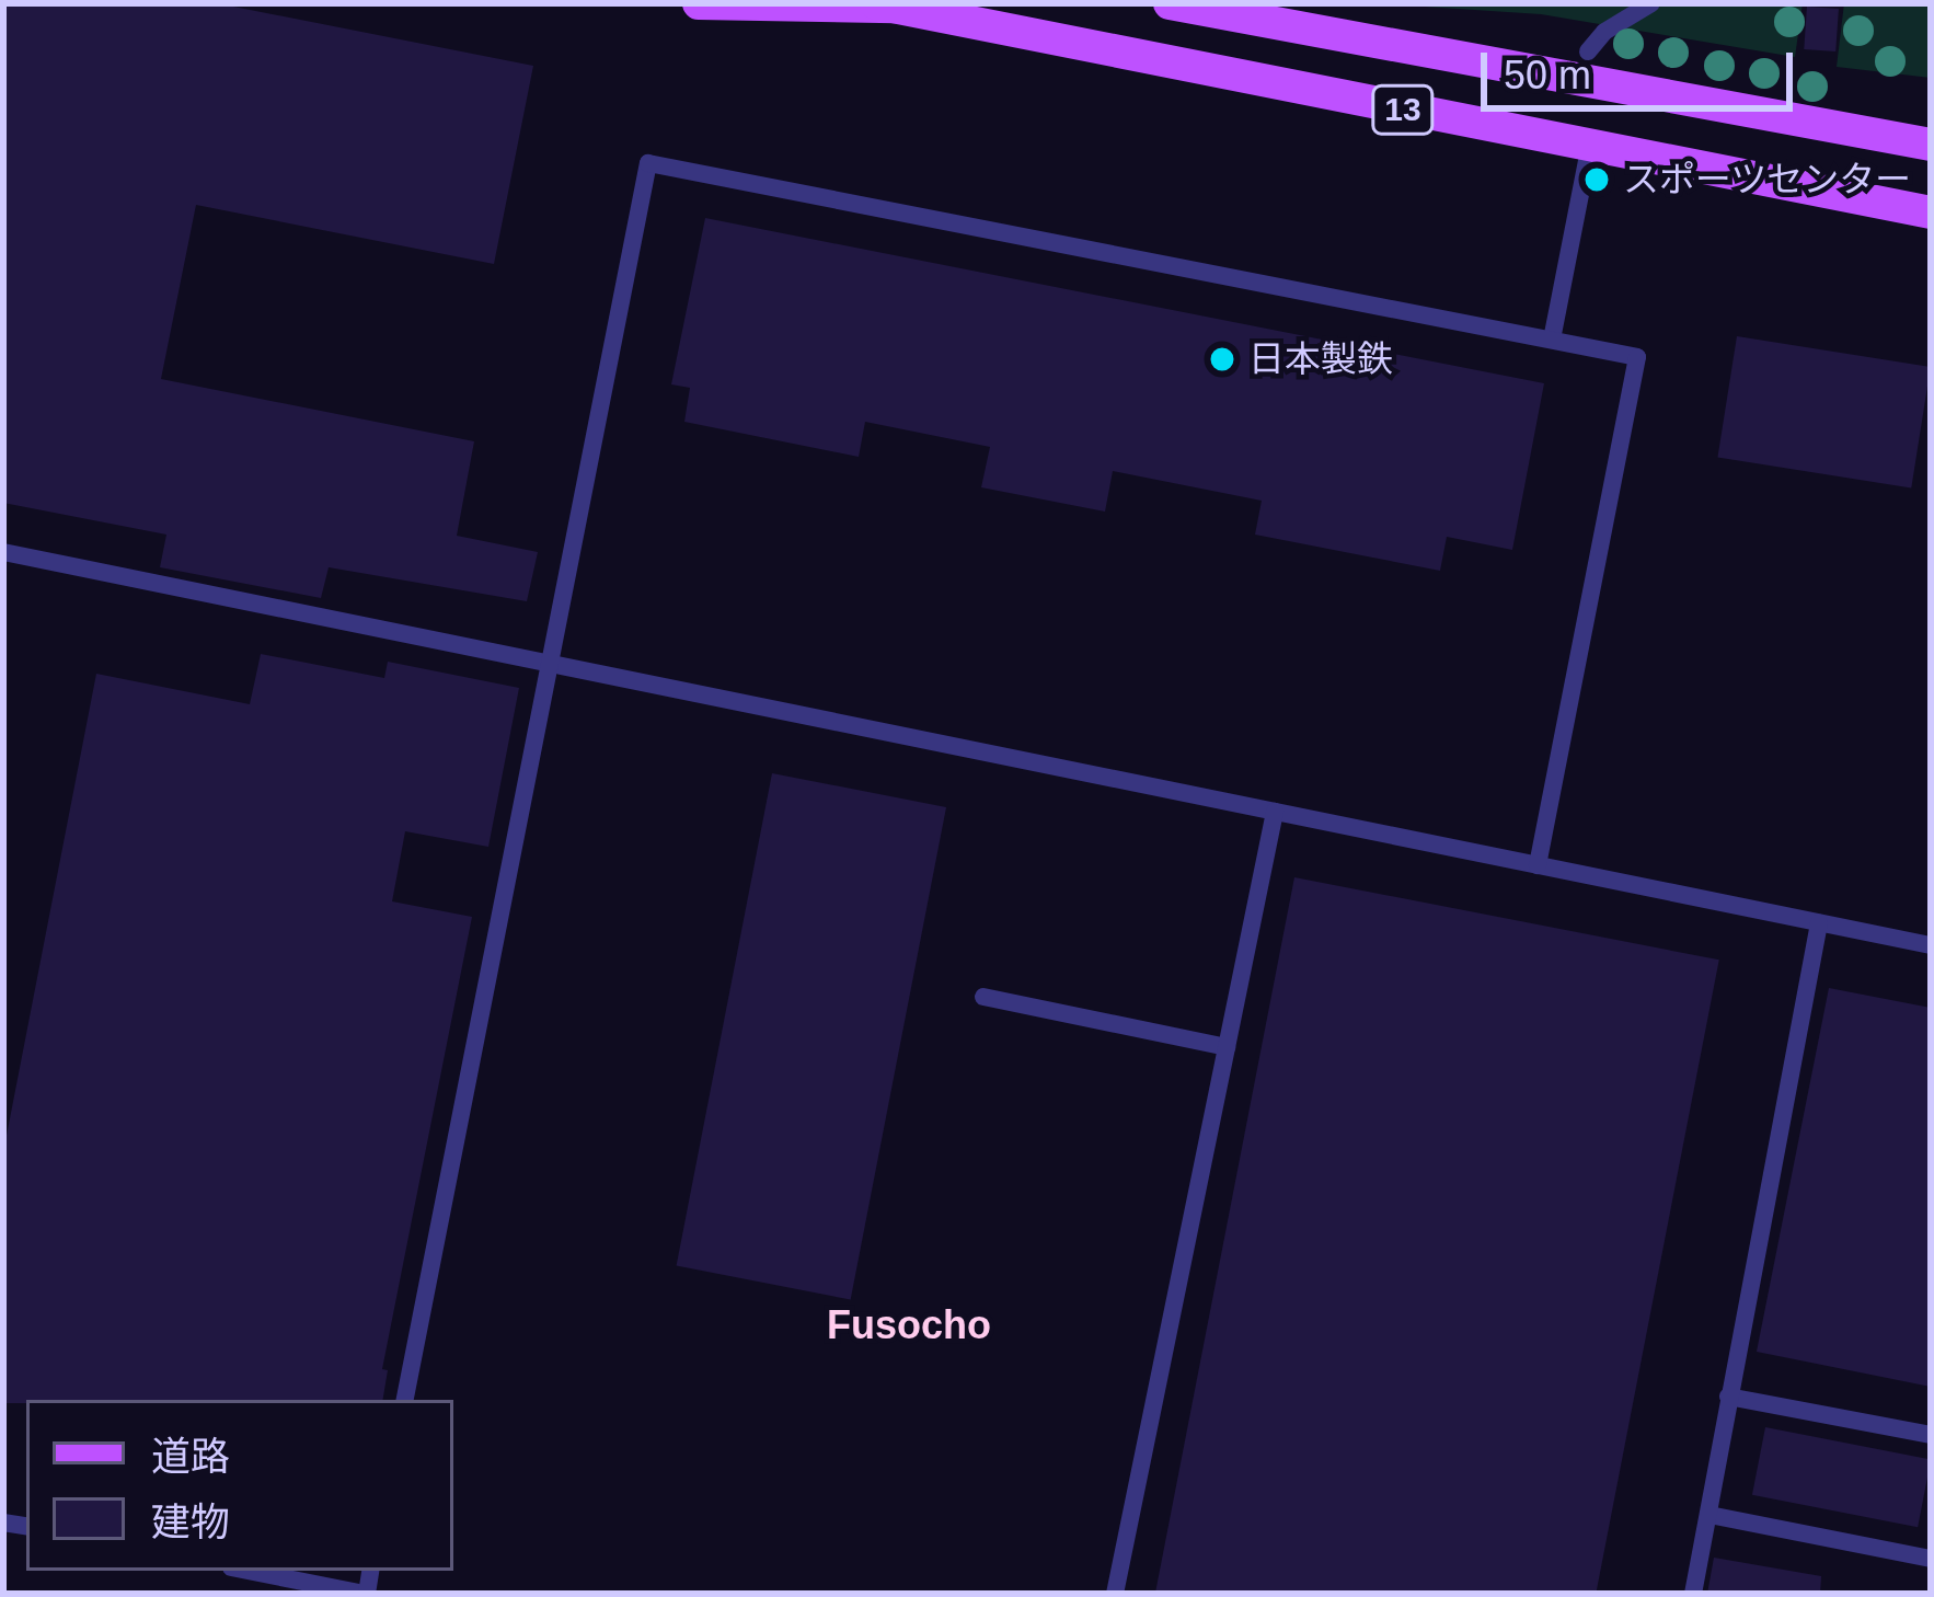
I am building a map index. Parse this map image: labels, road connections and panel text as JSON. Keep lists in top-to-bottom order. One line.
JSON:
{"streets":{"main road":["13"]},"districts":["Fusocho"],"places":["スポーツセンター","日本製鉄"],"legend":["道路","建物"],"scale_bar":"50 m"}
